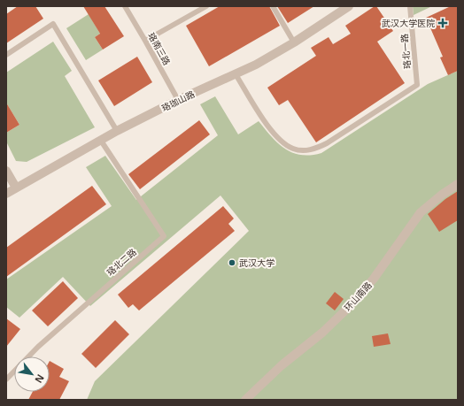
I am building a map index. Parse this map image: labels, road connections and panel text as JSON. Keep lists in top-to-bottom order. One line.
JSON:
{"streets":{"street":["珞珈山路","环山南路"],"lane":["珞南三路","珞北一路","珞北二路"]},"crossings":[["珞南三路","珞珈山路"],["珞北一路","珞珈山路"],["珞珈山路","珞北二路"]],"places":{"health":["武汉大学医院"],"other":["武汉大学"]},"north":"bottom right"}
